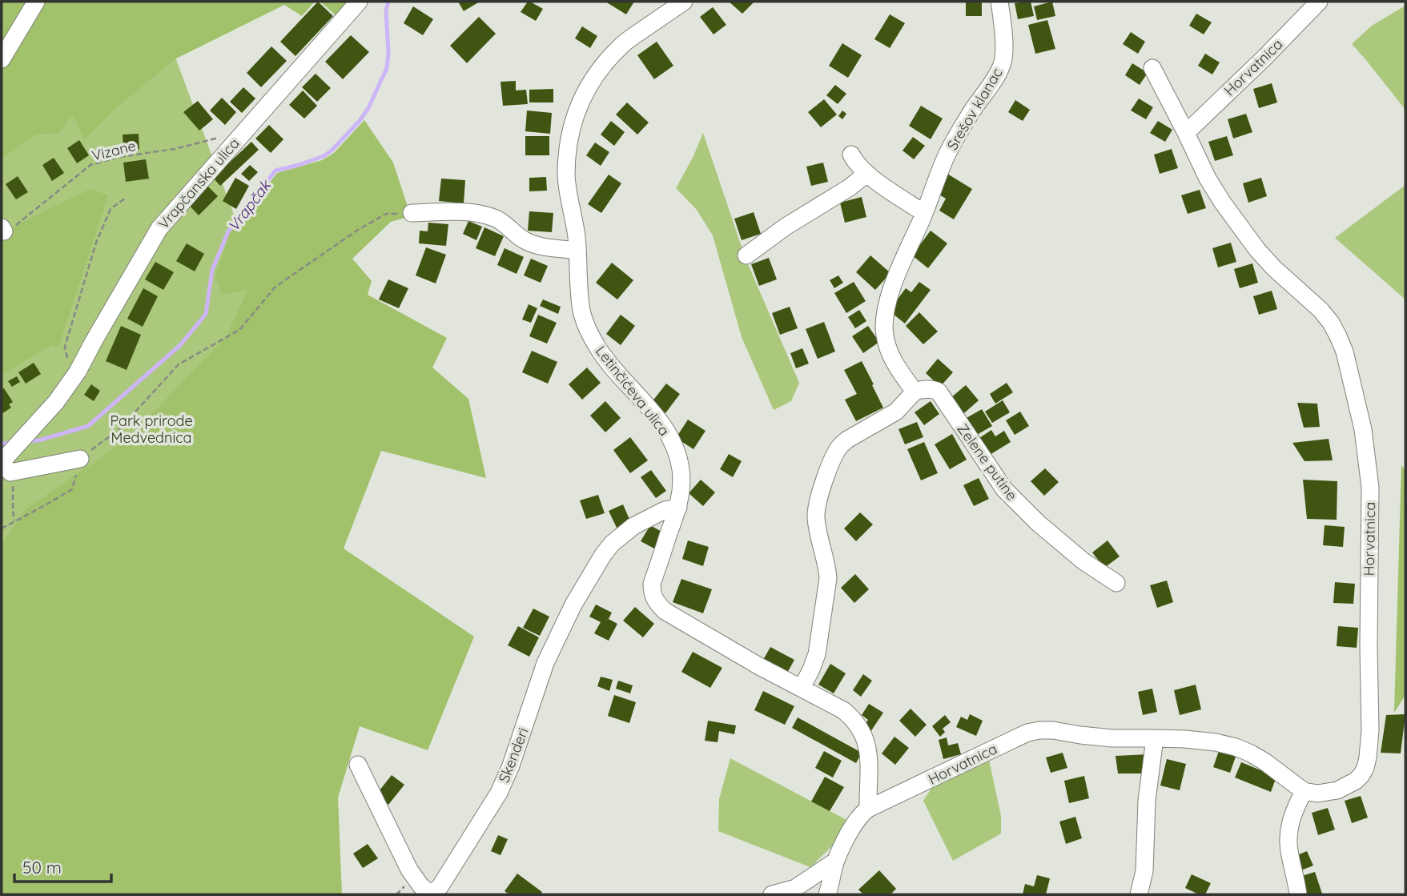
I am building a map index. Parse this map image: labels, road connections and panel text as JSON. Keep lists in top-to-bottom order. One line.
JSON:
{"streets":{"street":["Horvatnica","Srešov klanac","Vrapčanska ulica","Letinčićeva ulica","Zelene putine","Skenderi"],"path":["Vizane"]},"crossings":[["Horvatnica","Letinčićeva ulica"],["Srešov klanac","Zelene putine"],["Letinčićeva ulica","Skenderi"]],"water":["Vrapčak"],"parks":["Park prirode Medvednica"],"scale_bar":"50 m"}
